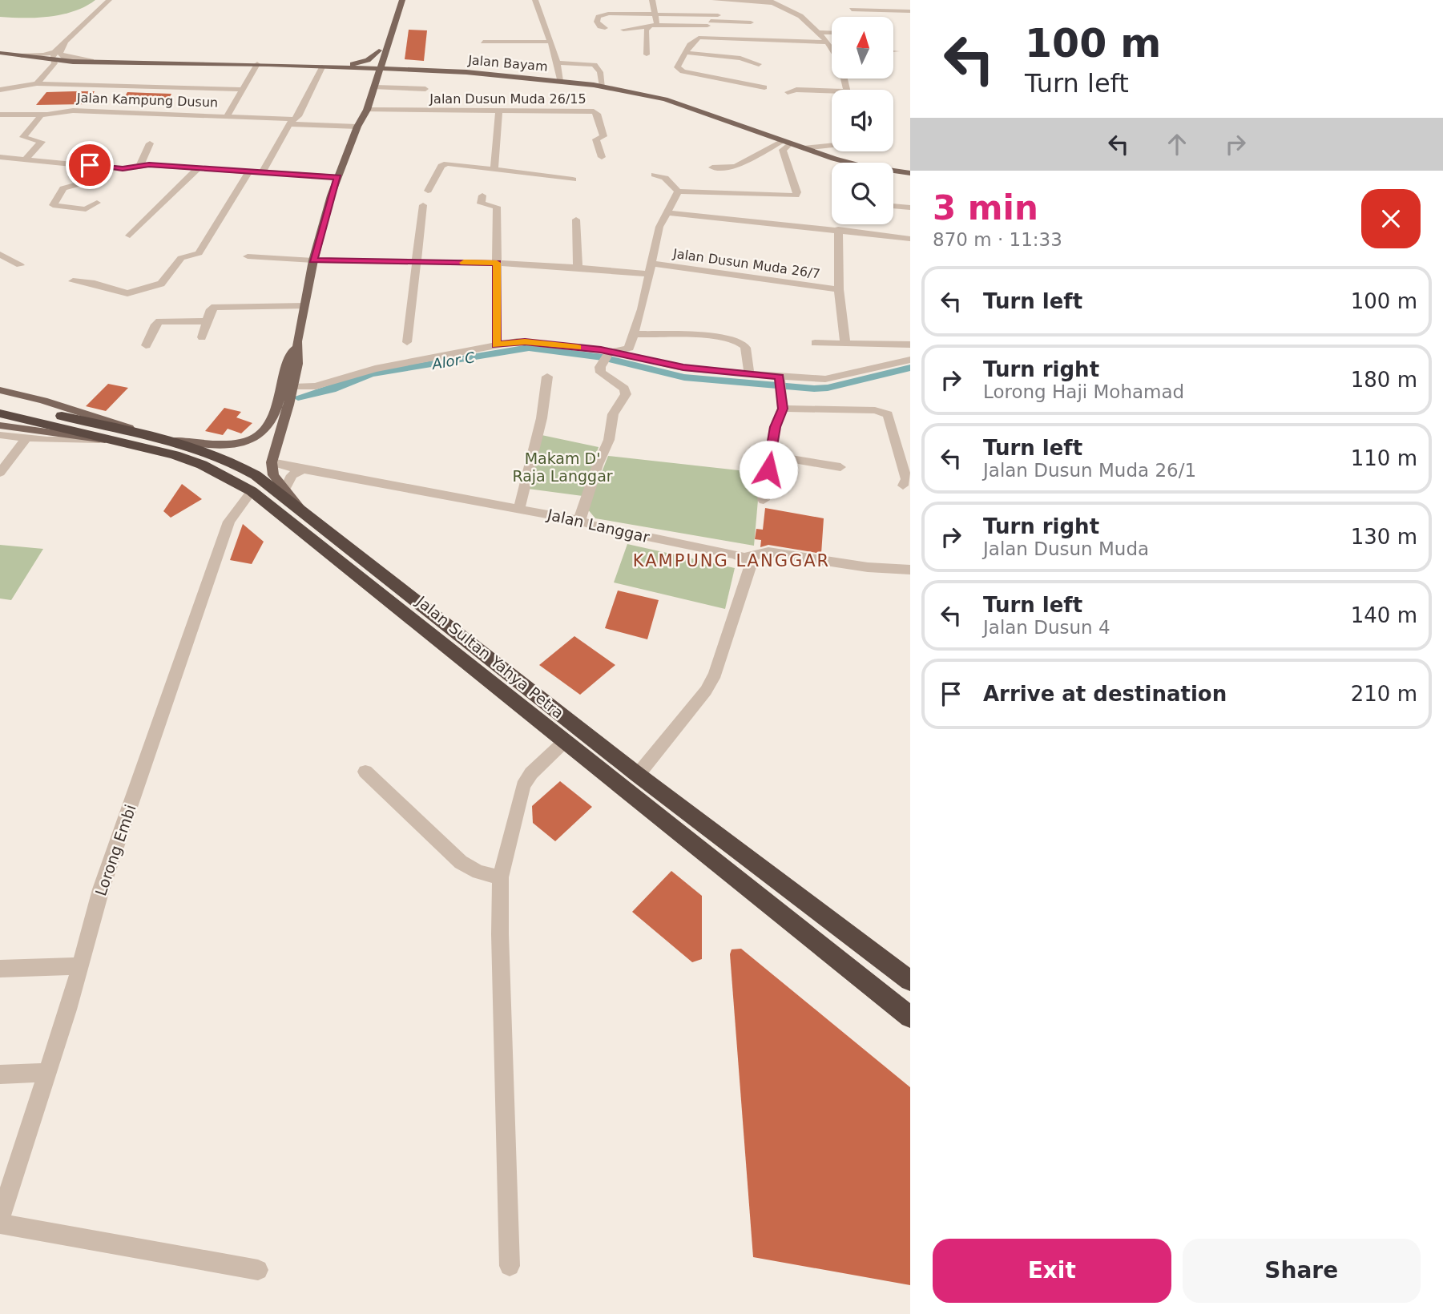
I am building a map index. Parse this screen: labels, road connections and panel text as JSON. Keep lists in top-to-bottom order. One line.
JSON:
{"streets":{"highway":["Jalan Sultan Yahya Petra"],"main road":["Jalan Bayam"],"street":["Jalan Dusun Muda 26/15","Jalan Kampung Dusun","Jalan Dusun Muda 26/7","Jalan Langgar","Lorong Embi"]},"crossings":[["Jalan Sultan Yahya Petra","Lorong Embi"]],"districts":["KAMPUNG LANGGAR"],"water":["Alor C"],"parks":["Makam D' Raja Langgar"],"north":"top","page":{"turn":["100 m","Turn left"],"heading":["3 min","870 m · 11:33"],"list":[{"name":"Turn left","value":"100 m"},{"name":"Turn right","note":"Lorong Haji Mohamad","value":"180 m"},{"name":"Turn left","note":"Jalan Dusun Muda 26/1","value":"110 m"},{"name":"Turn right","note":"Jalan Dusun Muda","value":"130 m"},{"name":"Turn left","note":"Jalan Dusun 4","value":"140 m"},{"name":"Arrive at destination","value":"210 m"}],"buttons":["Exit","Share"]}}
